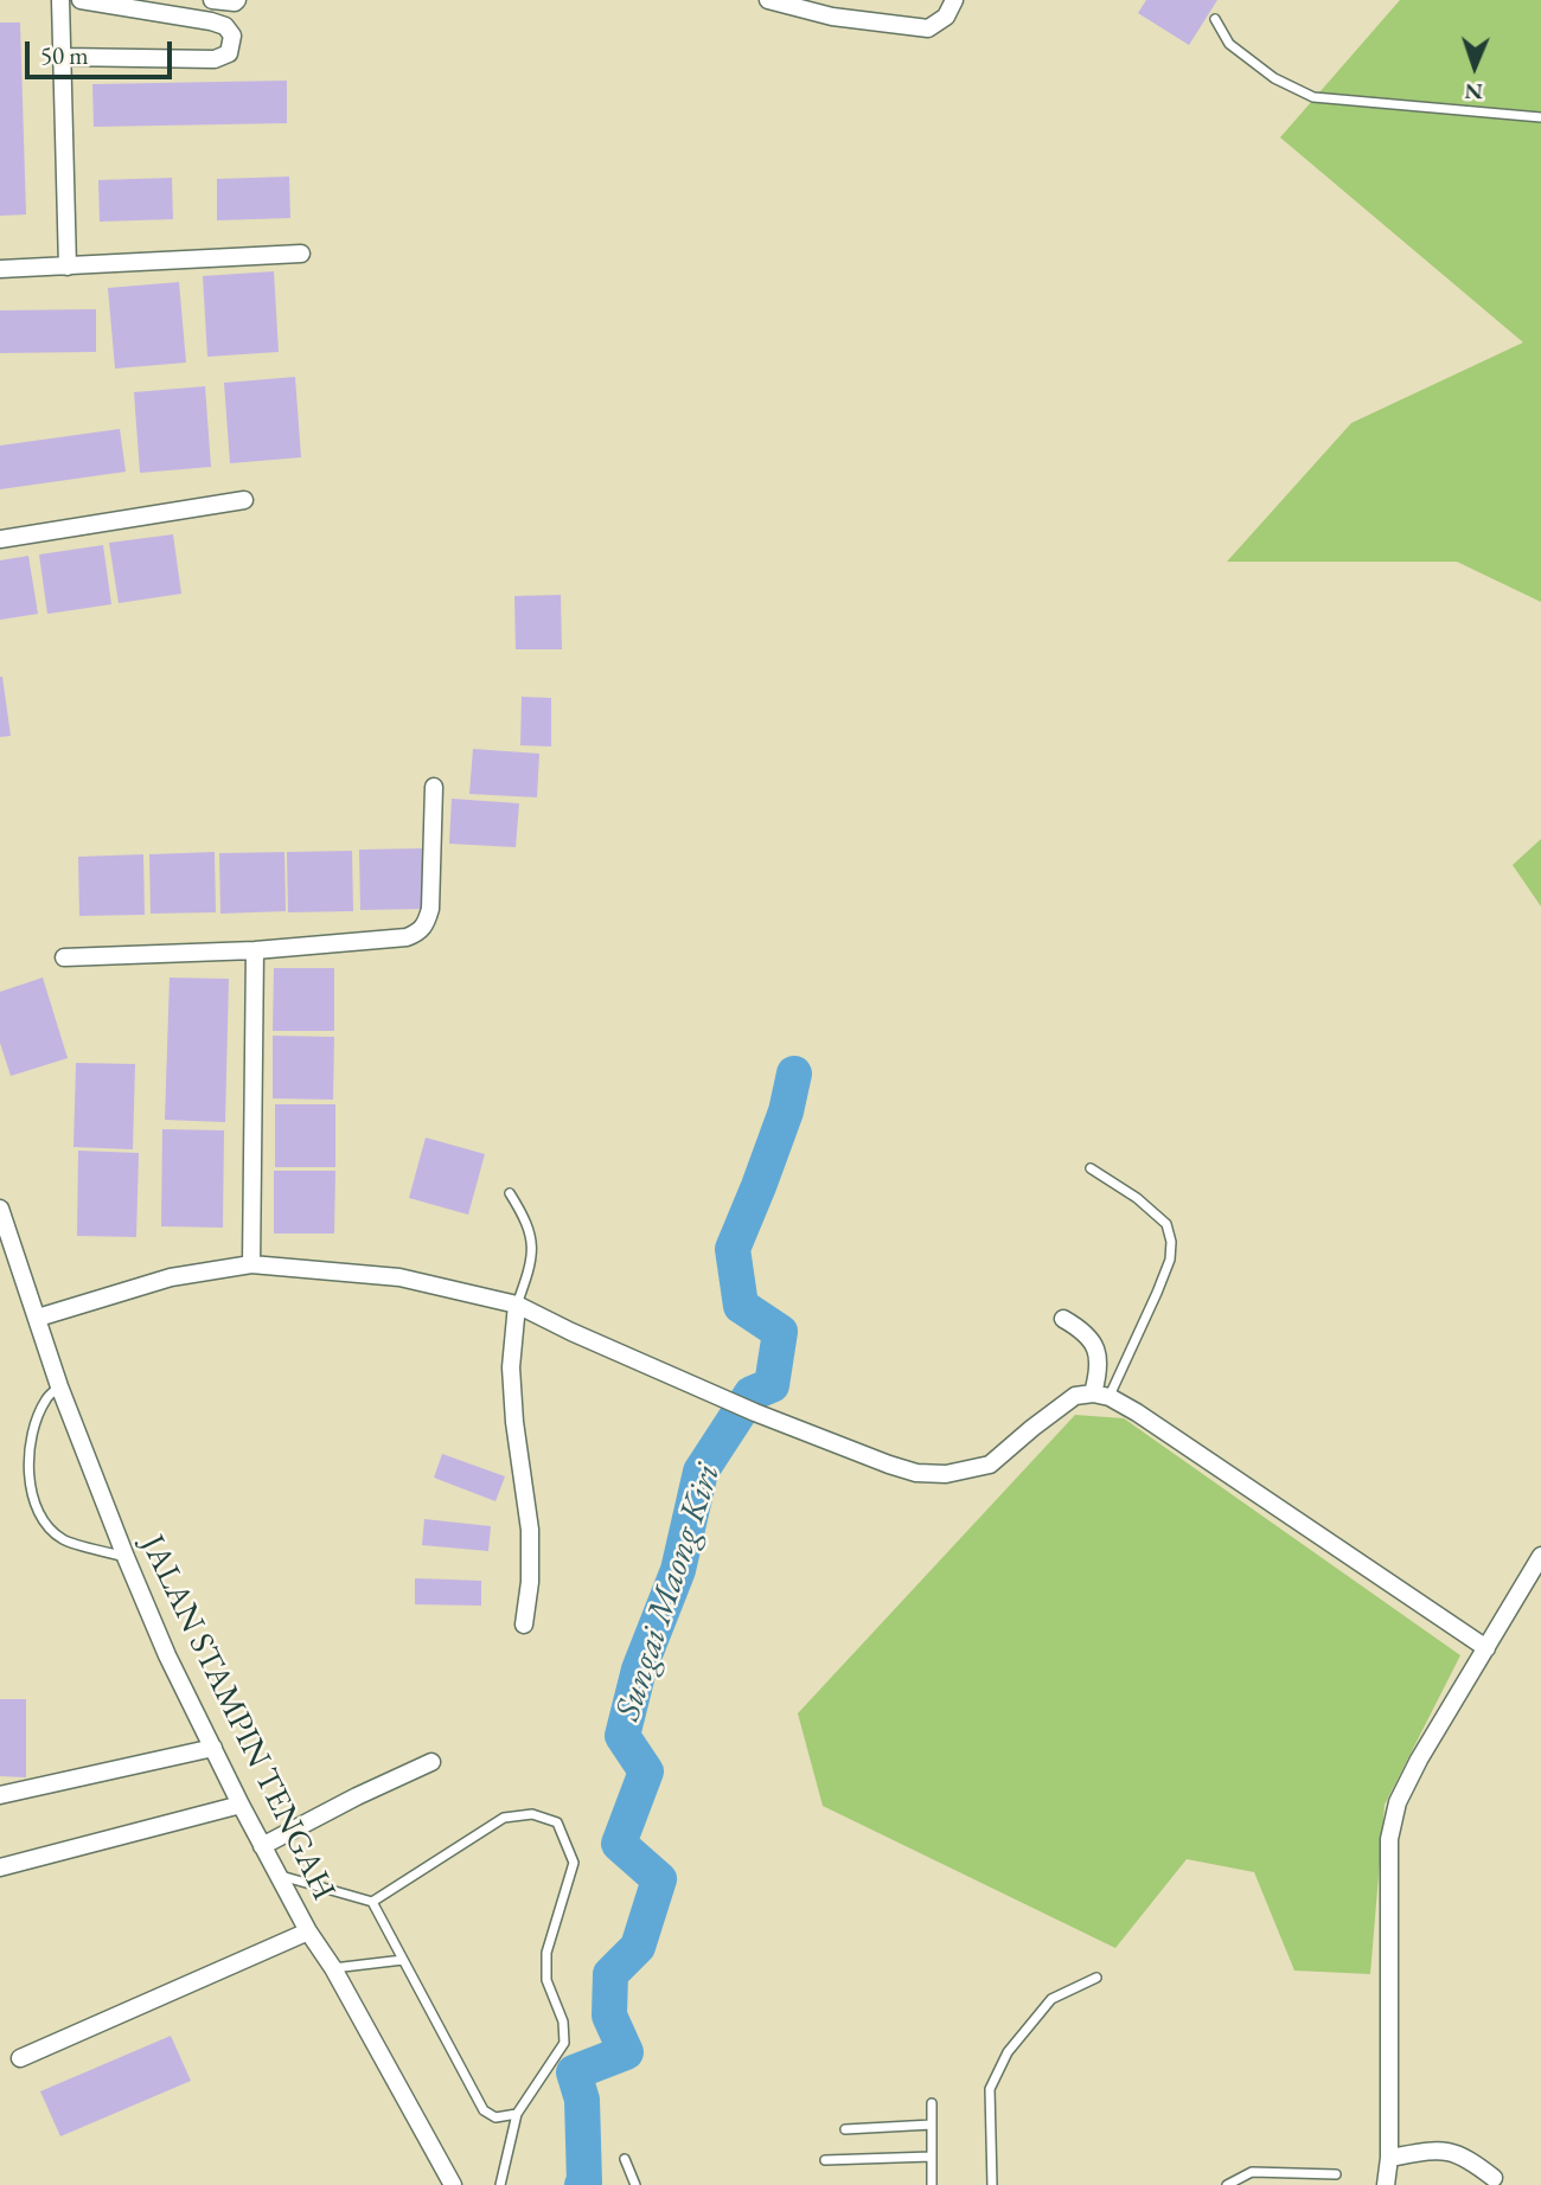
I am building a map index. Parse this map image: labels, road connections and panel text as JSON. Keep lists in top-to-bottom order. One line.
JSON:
{"streets":{"street":["JALAN STAMPIN TENGAH"]},"water":["Sungai Maong Kiri"],"scale_bar":"50 m","north":"bottom"}
